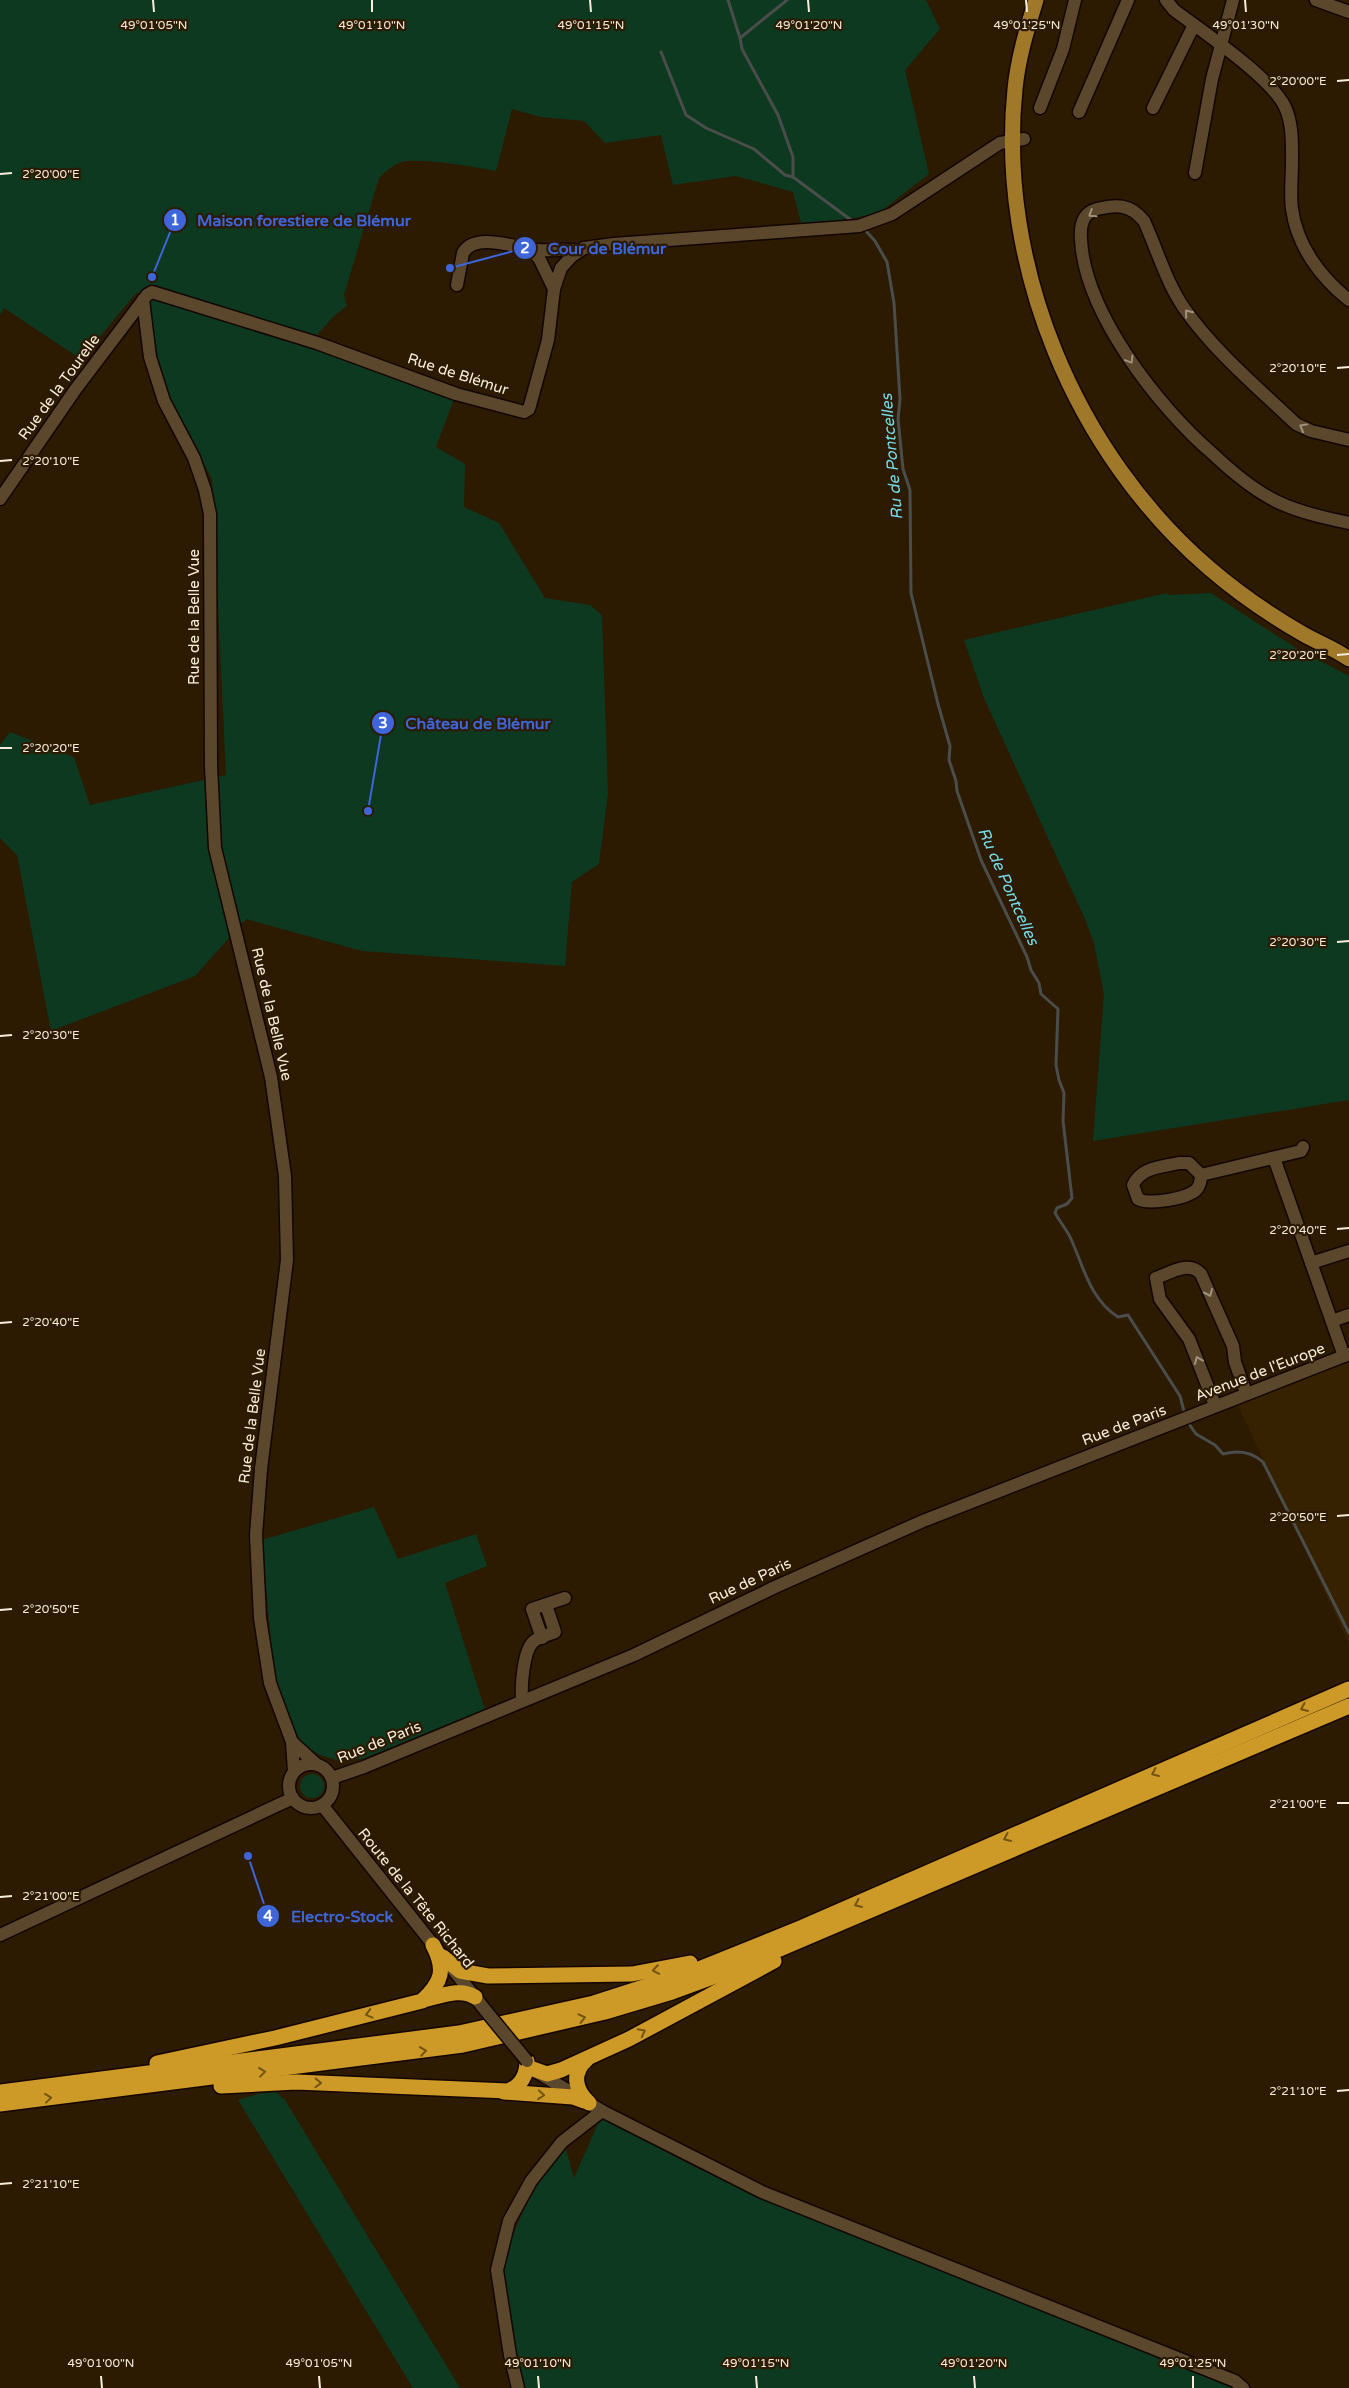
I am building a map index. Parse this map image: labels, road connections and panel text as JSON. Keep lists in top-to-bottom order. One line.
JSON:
{"streets":{"street":["Rue de Blémur","Rue de la Tourelle","Rue de la Belle Vue","Avenue de l'Europe","Rue de Paris","Route de la Tête Richard"]},"crossings":[["Rue de Blémur","Rue de la Tourelle"],["Rue de Blémur","Rue de la Belle Vue"],["Rue de la Tourelle","Rue de la Belle Vue"],["Rue de la Belle Vue","Rue de Paris"],["Rue de la Belle Vue","Route de la Tête Richard"],["Avenue de l'Europe","Rue de Paris"],["Rue de Paris","Route de la Tête Richard"]],"water":["Ru de Pontcelles"],"places":["Cour de Blémur","Maison forestiere de Blémur","Château de Blémur","Electro-Stock"],"coordinates":["49°01'05\"N","49°01'10\"N","49°01'15\"N","49°01'20\"N","49°01'25\"N","49°01'30\"N","2°20'00\"E","2°20'10\"E","2°20'20\"E","2°20'30\"E","2°20'40\"E","2°20'50\"E","2°21'00\"E","2°21'10\"E","49°01'00\"N"]}
